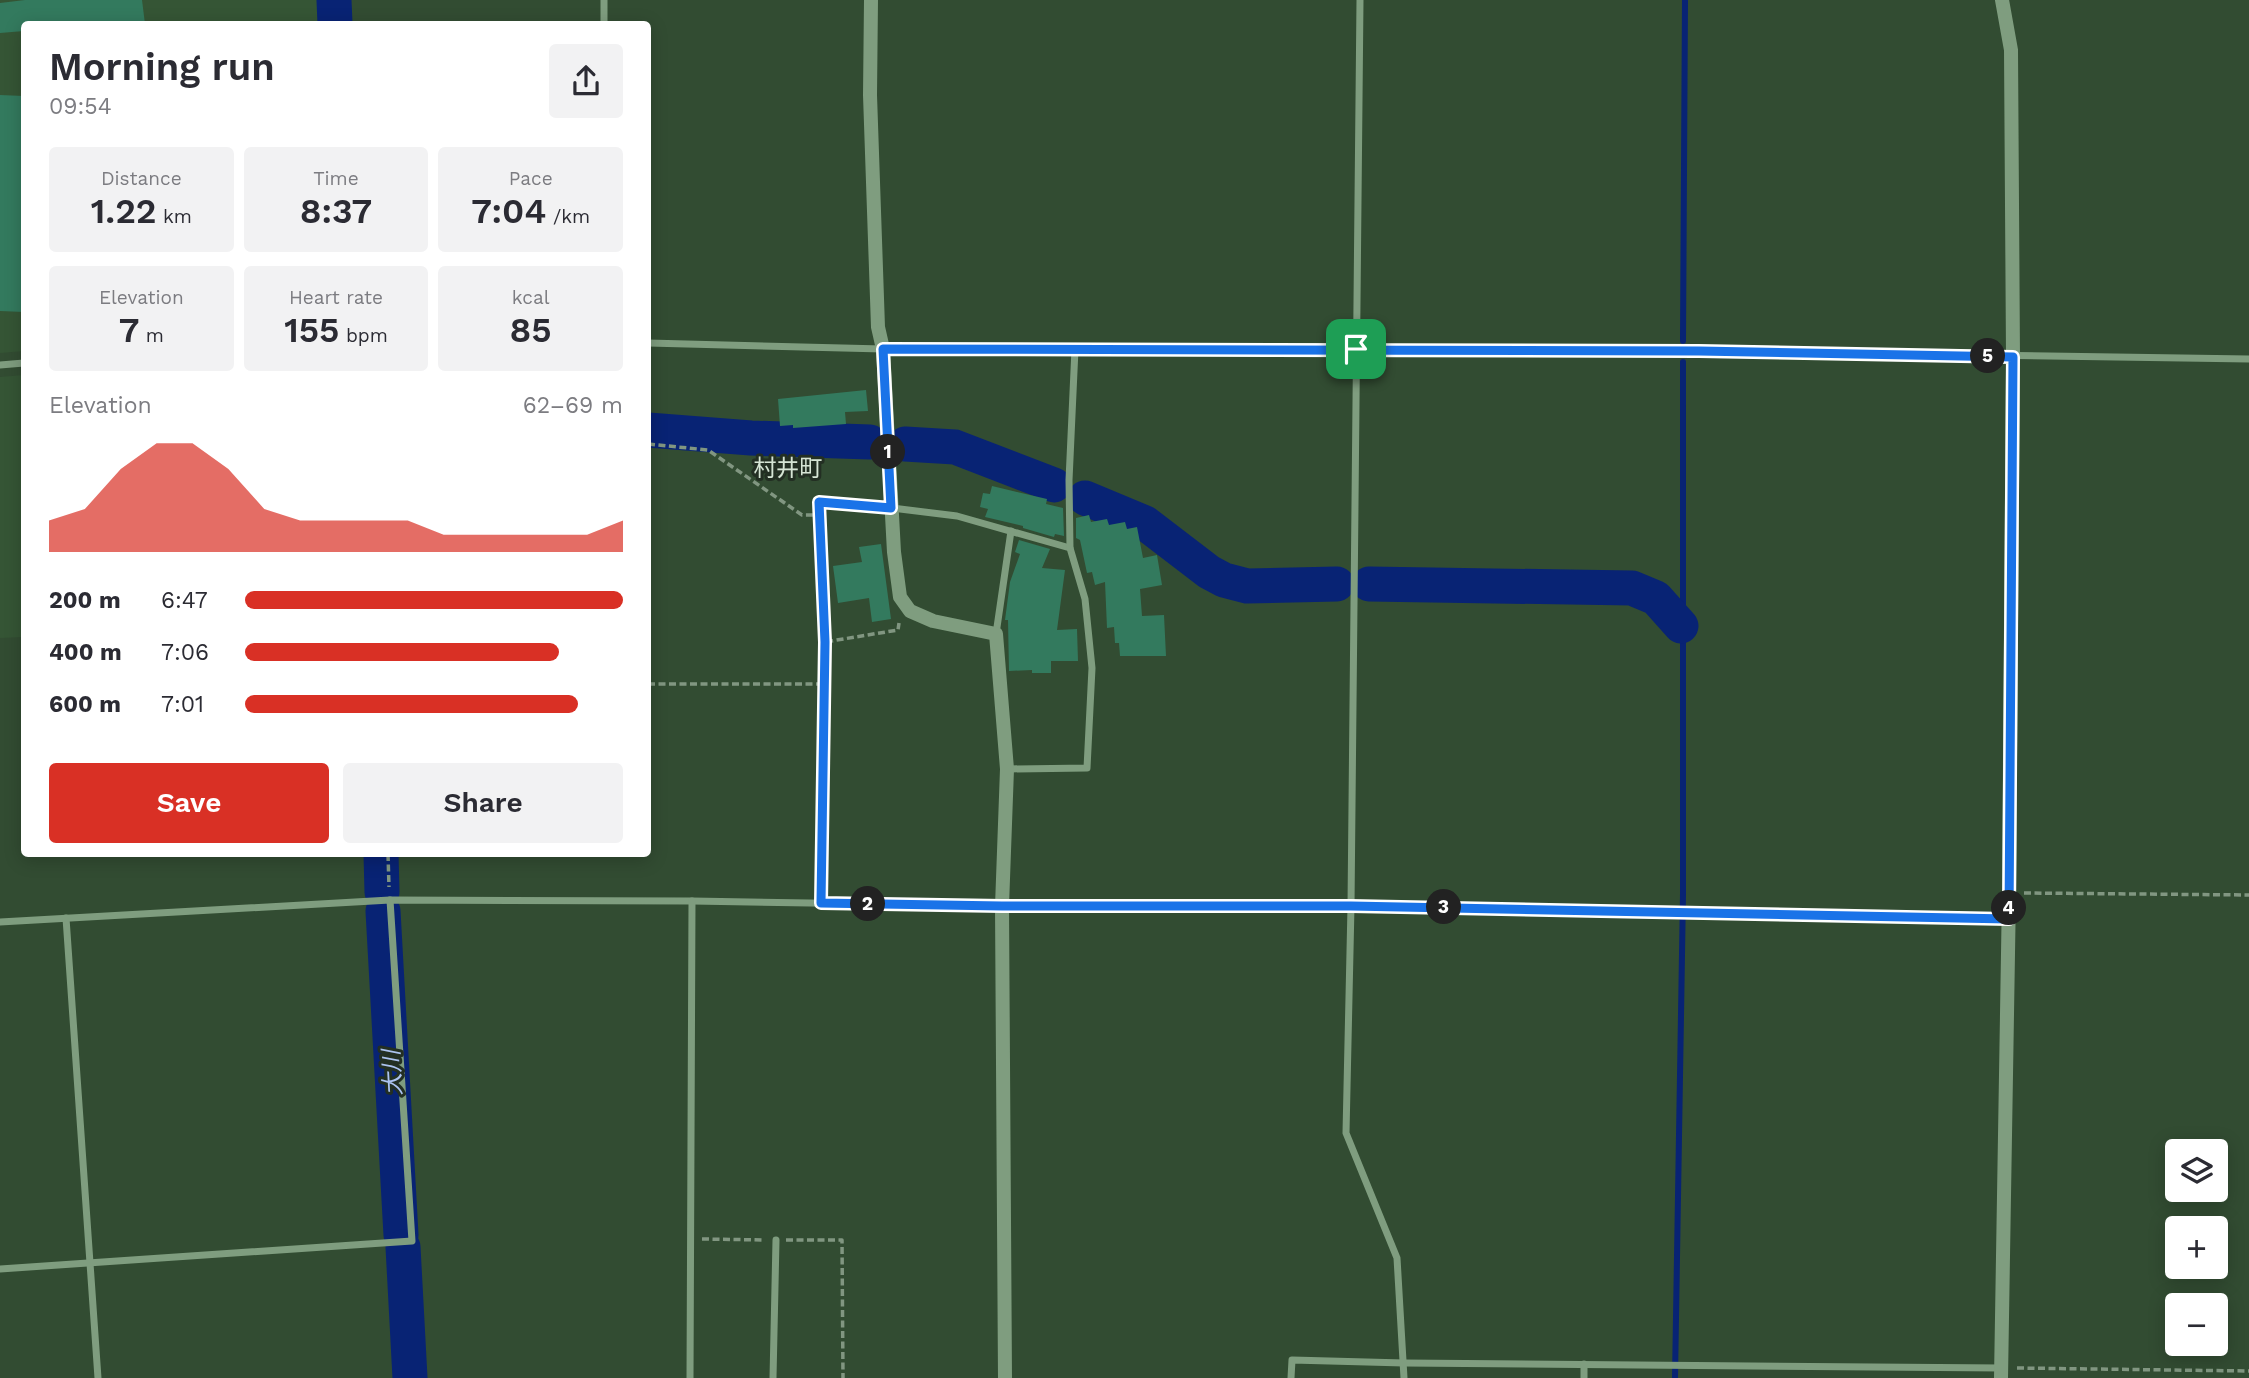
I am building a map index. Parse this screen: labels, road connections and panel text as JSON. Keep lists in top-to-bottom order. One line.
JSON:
{"districts":["村井町"],"water":["大川"],"page":{"heading":["Morning run","09:54"],"stats":[["Distance","1.22 km"],["Time","8:37"],["Pace","7:04 /km"],["Elevation","7 m"],["Heart rate","155 bpm"],["kcal","85"]],"pins":["5","1","2","3","4"],"chart":["Elevation","62–69 m"],"list":[{"name":"200 m","note":"6:47"},{"name":"400 m","note":"7:06"},{"name":"600 m","note":"7:01"}],"buttons":["Save","Share"],"map_buttons":["+","−"]}}
